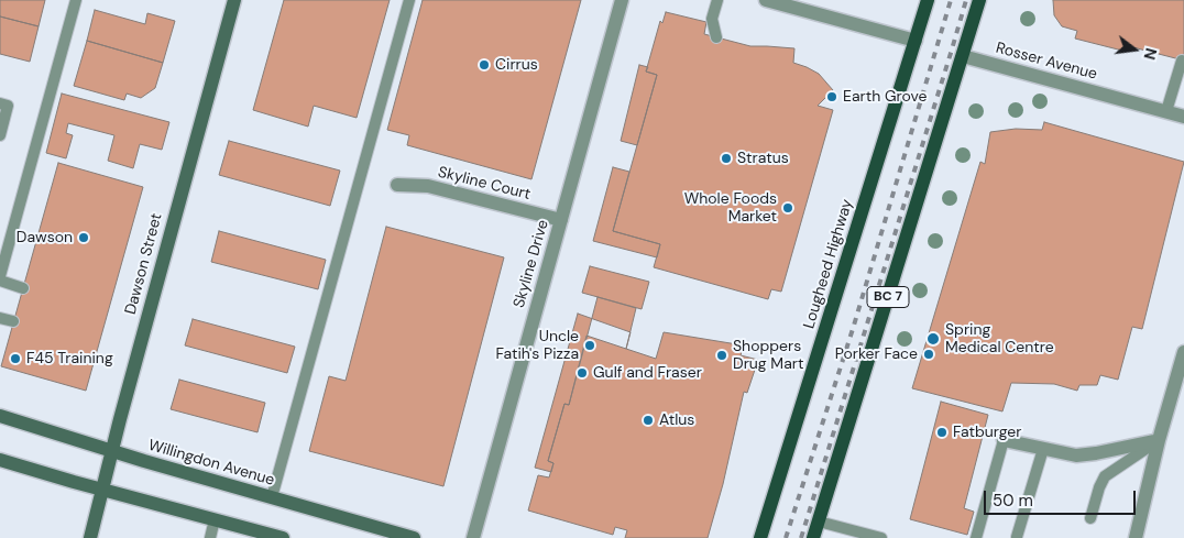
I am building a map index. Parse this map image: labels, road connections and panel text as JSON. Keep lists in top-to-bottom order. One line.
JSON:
{"streets":{"main road":["Dawson Street","Lougheed Highway","BC 7","Willingdon Avenue"],"street":["Rosser Avenue","Skyline Court","Skyline Drive"]},"crossings":[["Rosser Avenue","BC 7"],["Skyline Court","Skyline Drive"],["Dawson Street","Willingdon Avenue"]],"places":["Cirrus","Earth Grove","Stratus","Whole Foods Market","Dawson","Spring Medical Centre","Uncle Fatih's Pizza","Porker Face","Shoppers Drug Mart","F45 Training","Gulf and Fraser","Atlus","Fatburger"],"scale_bar":"50 m","north":"right"}
